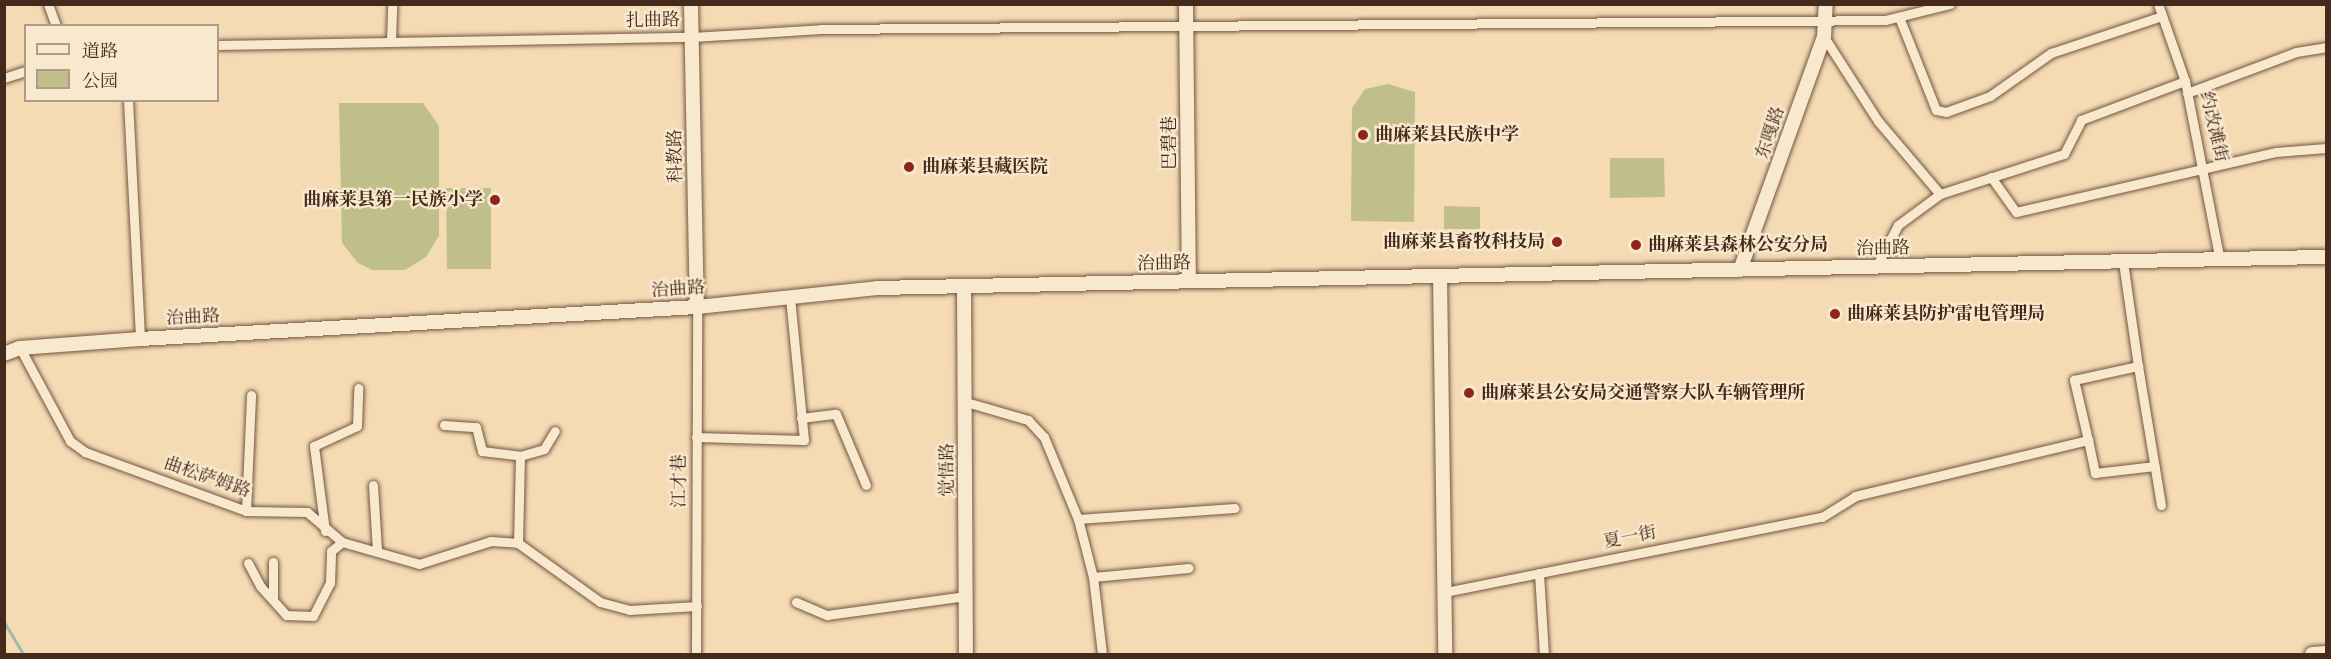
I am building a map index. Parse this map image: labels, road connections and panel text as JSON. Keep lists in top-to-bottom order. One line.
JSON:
{"streets":{"main road":["东嘎路","巴碧巷","科教路","治曲路","觉悟路"],"street":["扎曲路","约改滩街","曲松萨姆路","江才巷","夏一街"]},"crossings":[["扎曲路","东嘎路"],["扎曲路","巴碧巷"],["扎曲路","科教路"],["约改滩街","治曲路"],["东嘎路","治曲路"],["巴碧巷","治曲路"],["科教路","治曲路"],["科教路","江才巷"],["治曲路","觉悟路"],["治曲路","曲松萨姆路"],["治曲路","江才巷"]],"places":["曲麻莱县民族中学","曲麻莱县藏医院","曲麻莱县第一民族小学","曲麻莱县畜牧科技局","曲麻莱县森林公安分局","曲麻莱县防护雷电管理局","曲麻莱县公安局交通警察大队车辆管理所"],"legend":["道路","公园"]}
